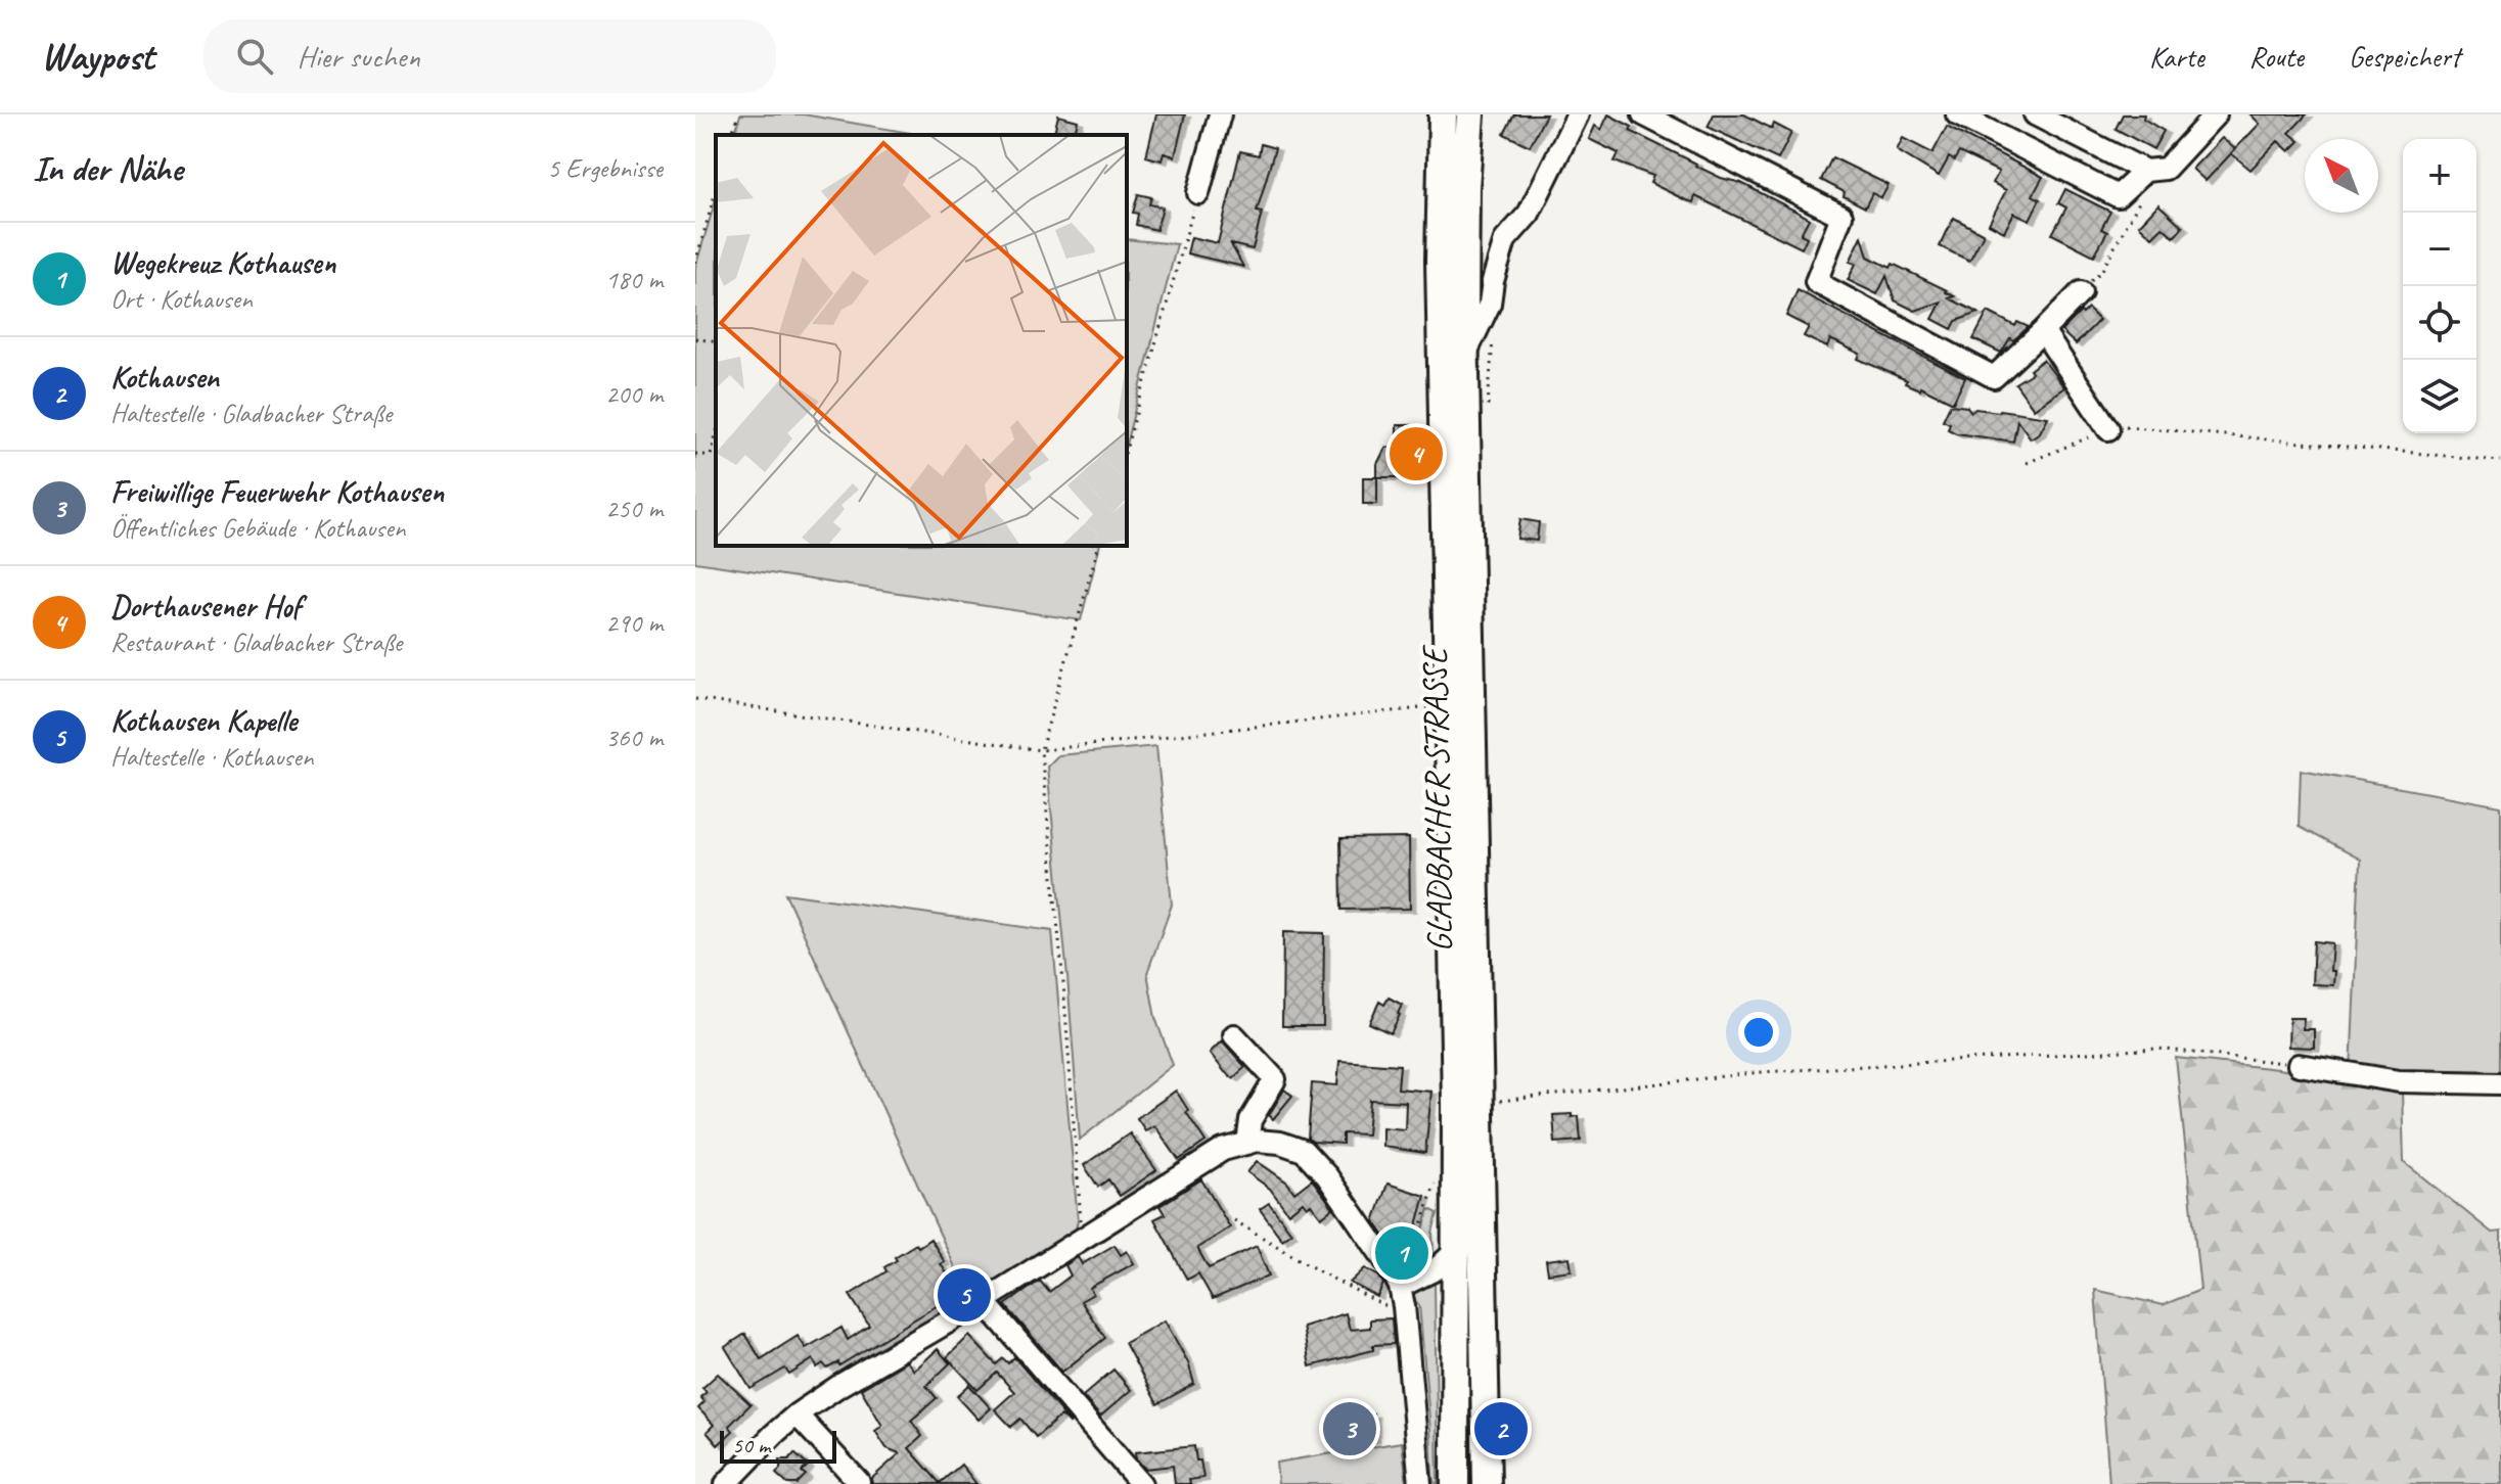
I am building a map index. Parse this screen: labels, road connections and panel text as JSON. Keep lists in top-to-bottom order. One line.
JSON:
{"streets":{"main road":["GLADBACHER STRASSE"]},"scale_bar":"50 m","north":"top left","page":{"header":"Waypost","search":"Hier suchen","nav":["Karte","Route","Gespeichert"],"heading":["In der Nähe","5 Ergebnisse"],"map_buttons":["+","−"],"list":[{"mark":"1","name":"Wegekreuz Kothausen","note":"Ort · Kothausen","value":"180 m"},{"mark":"2","name":"Kothausen","note":"Haltestelle · Gladbacher Straße","value":"200 m"},{"mark":"3","name":"Freiwillige Feuerwehr Kothausen","note":"Öffentliches Gebäude · Kothausen","value":"250 m"},{"mark":"4","name":"Dorthausener Hof","note":"Restaurant · Gladbacher Straße","value":"290 m"},{"mark":"5","name":"Kothausen Kapelle","note":"Haltestelle · Kothausen","value":"360 m"}],"pins":["4","1","5","2","3"],"scale":"50 m"}}
